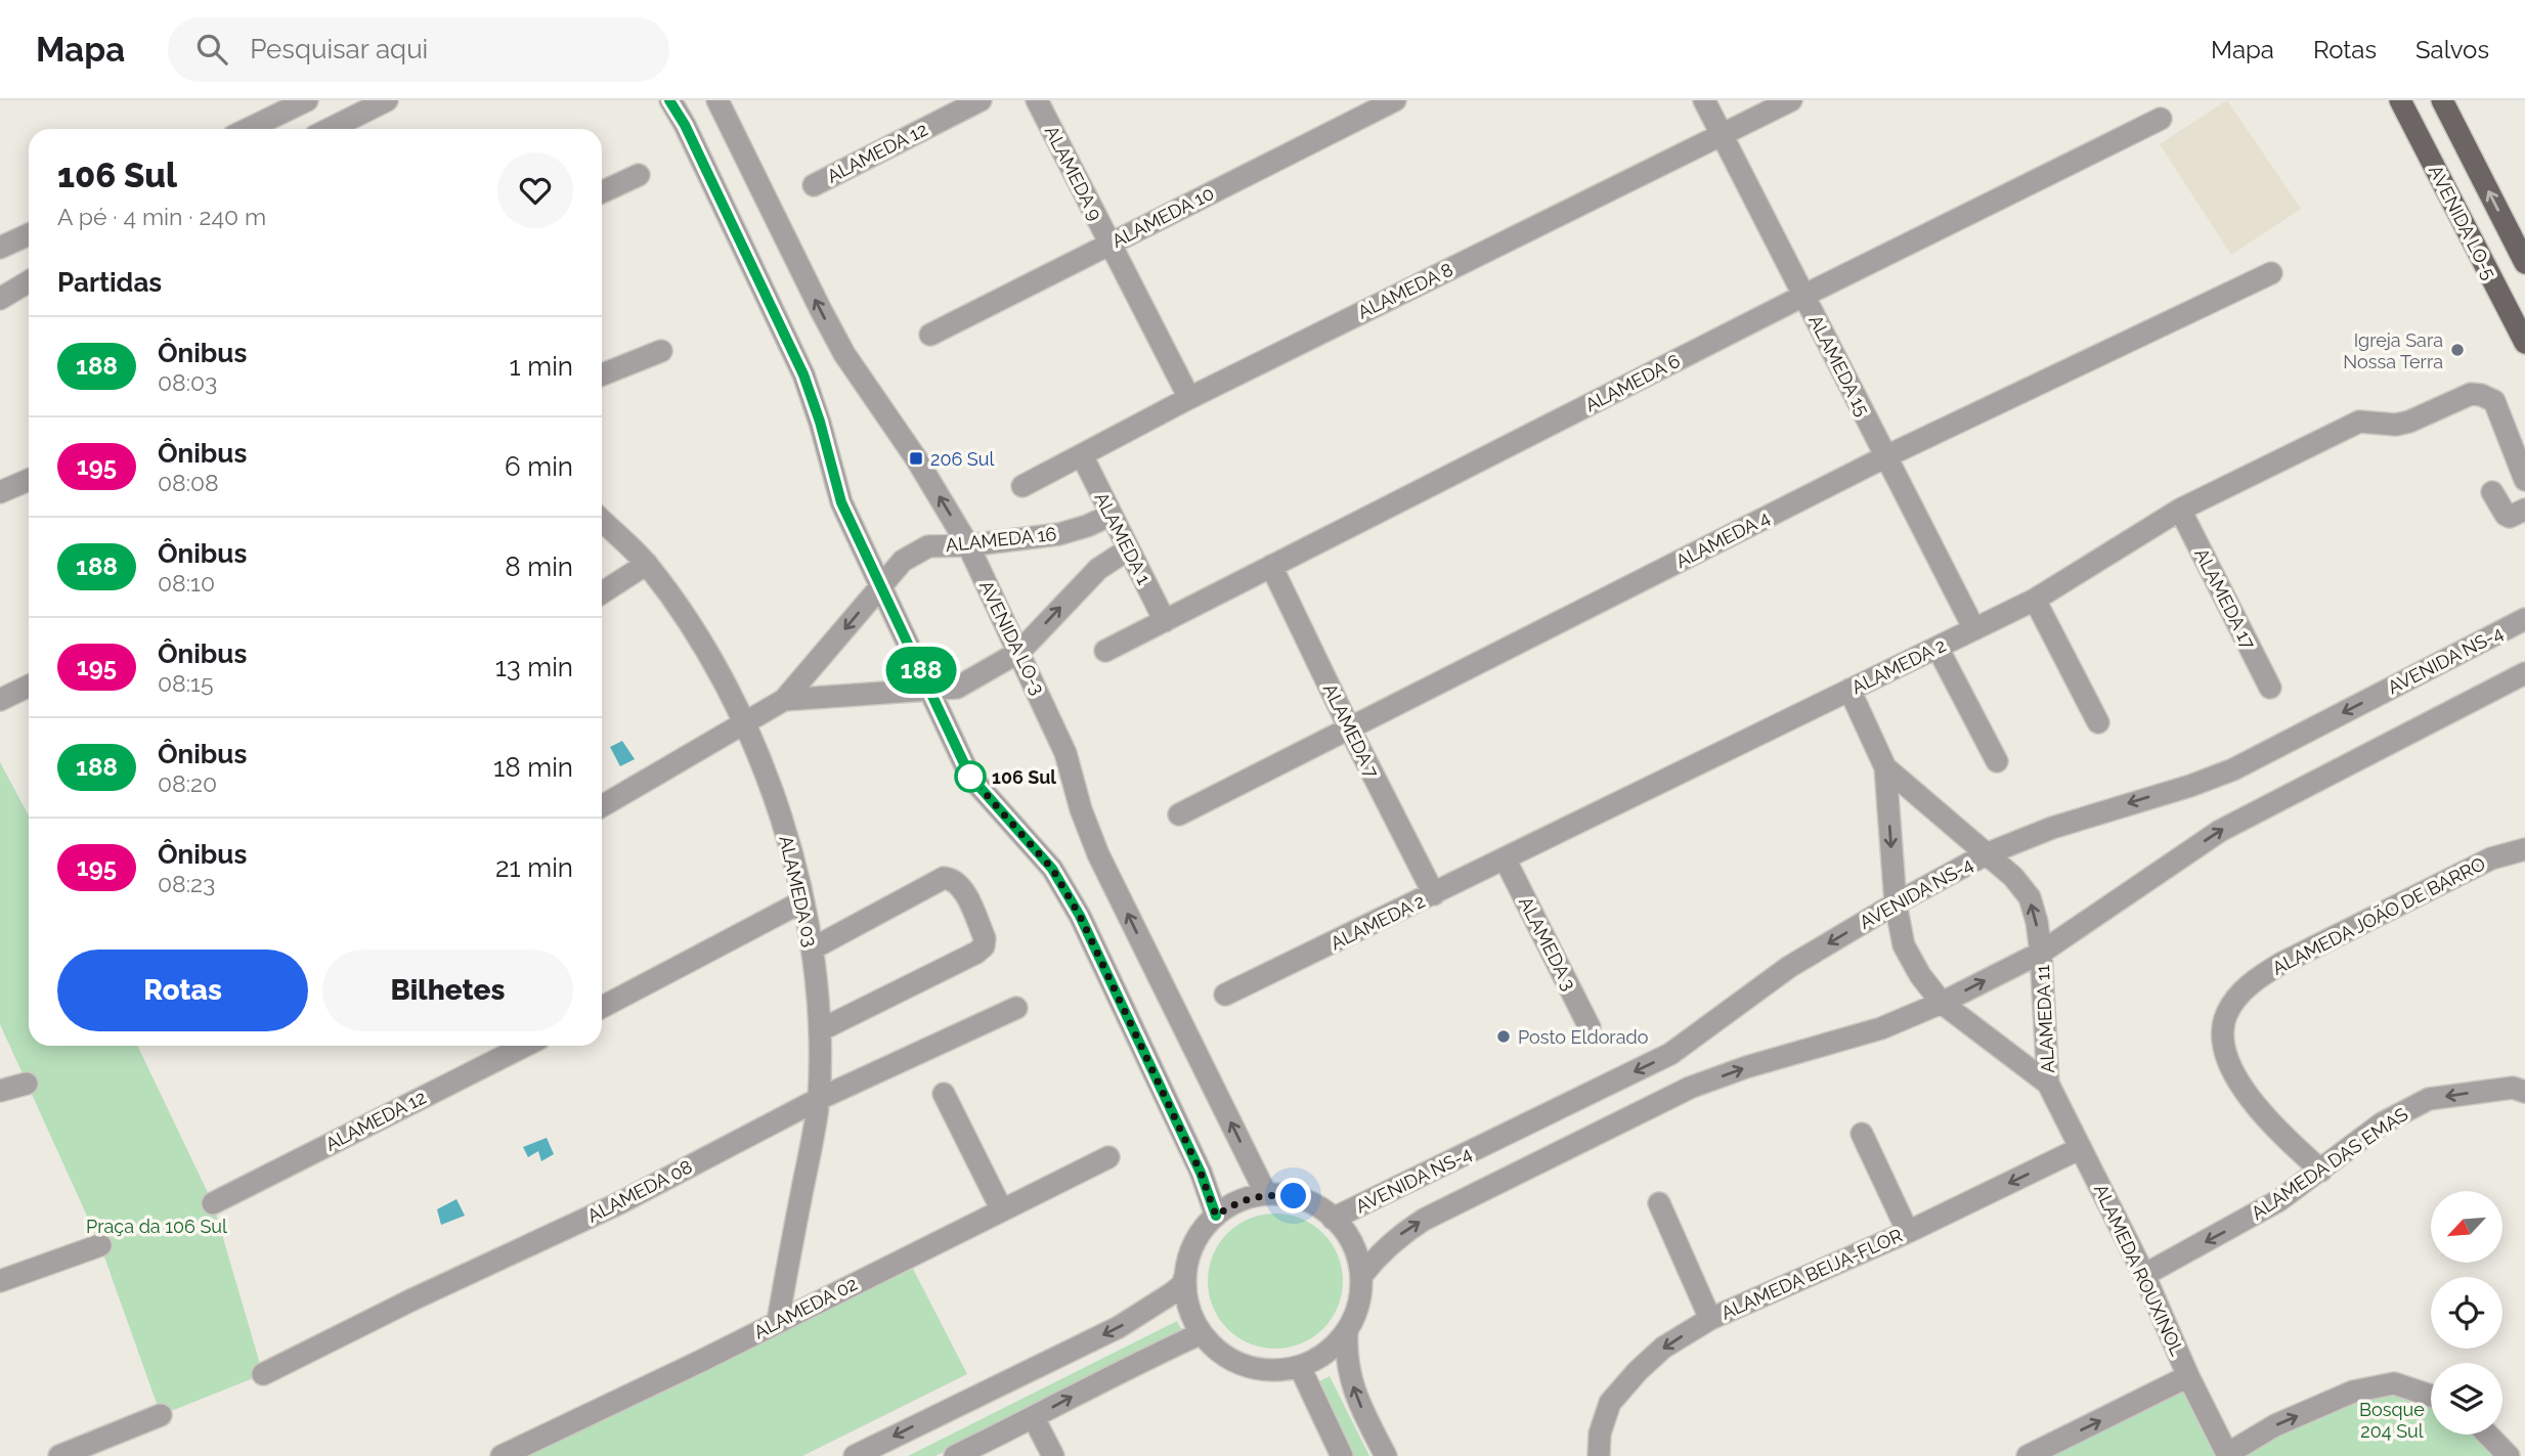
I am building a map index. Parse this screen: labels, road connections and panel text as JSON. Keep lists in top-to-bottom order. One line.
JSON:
{"streets":{"main road":["AVENIDA LO-5"],"street":["ALAMEDA 12","ALAMEDA 9","ALAMEDA 10","ALAMEDA 8","ALAMEDA 15","ALAMEDA 6","ALAMEDA 1","ALAMEDA 16","ALAMEDA 4","ALAMEDA 17","AVENIDA LO-3","AVENIDA NS-4","ALAMEDA 2","ALAMEDA 7","ALAMEDA 03","ALAMEDA JOÃO DE BARRO","ALAMEDA 3","ALAMEDA 11","ALAMEDA DAS EMAS","ALAMEDA 08","ALAMEDA ROUXINOL","ALAMEDA BEIJA-FLOR","ALAMEDA 02"]},"crossings":[["ALAMEDA 9","ALAMEDA 10"],["ALAMEDA 9","ALAMEDA 8"],["ALAMEDA 8","ALAMEDA 15"],["ALAMEDA 8","ALAMEDA 1"],["ALAMEDA 15","ALAMEDA 6"],["ALAMEDA 15","ALAMEDA 4"],["ALAMEDA 15","ALAMEDA 2"],["ALAMEDA 6","ALAMEDA 1"],["ALAMEDA 6","ALAMEDA 7"],["ALAMEDA 1","ALAMEDA 16"],["ALAMEDA 16","AVENIDA LO-3"],["ALAMEDA 16","ALAMEDA 03"],["ALAMEDA 4","ALAMEDA 7"],["ALAMEDA 17","ALAMEDA 2"],["AVENIDA LO-3","AVENIDA NS-4"],["AVENIDA NS-4","ALAMEDA 11"],["ALAMEDA 2","ALAMEDA 7"],["ALAMEDA 2","ALAMEDA 3"],["ALAMEDA 2","ALAMEDA 11"],["ALAMEDA 03","ALAMEDA 08"],["ALAMEDA 03","ALAMEDA 02"],["ALAMEDA JOÃO DE BARRO","ALAMEDA DAS EMAS"],["ALAMEDA 11","ALAMEDA ROUXINOL"],["ALAMEDA DAS EMAS","ALAMEDA ROUXINOL"],["ALAMEDA ROUXINOL","ALAMEDA BEIJA-FLOR"]],"one_way":["ALAMEDA DAS EMAS","ALAMEDA BEIJA-FLOR"],"parks":["Praça da 106 Sul","Bosque 204 Sul"],"places":{"other":["Igreja Sara Nossa Terra","106 Sul","Posto Eldorado"],"transit":["206 Sul"]},"lines":["bus line 188"],"north":"bottom left","page":{"header":"Mapa","search":"Pesquisar aqui","nav":["Mapa","Rotas","Salvos"],"on_map":"188","heading":[["106 Sul","A pé · 4 min · 240 m"],"Partidas"],"list":[{"mark":"188","name":"Ônibus","note":"08:03","value":"1 min"},{"mark":"195","name":"Ônibus","note":"08:08","value":"6 min"},{"mark":"188","name":"Ônibus","note":"08:10","value":"8 min"},{"mark":"195","name":"Ônibus","note":"08:15","value":"13 min"},{"mark":"188","name":"Ônibus","note":"08:20","value":"18 min"},{"mark":"195","name":"Ônibus","note":"08:23","value":"21 min"}],"buttons":["Rotas","Bilhetes"]}}
